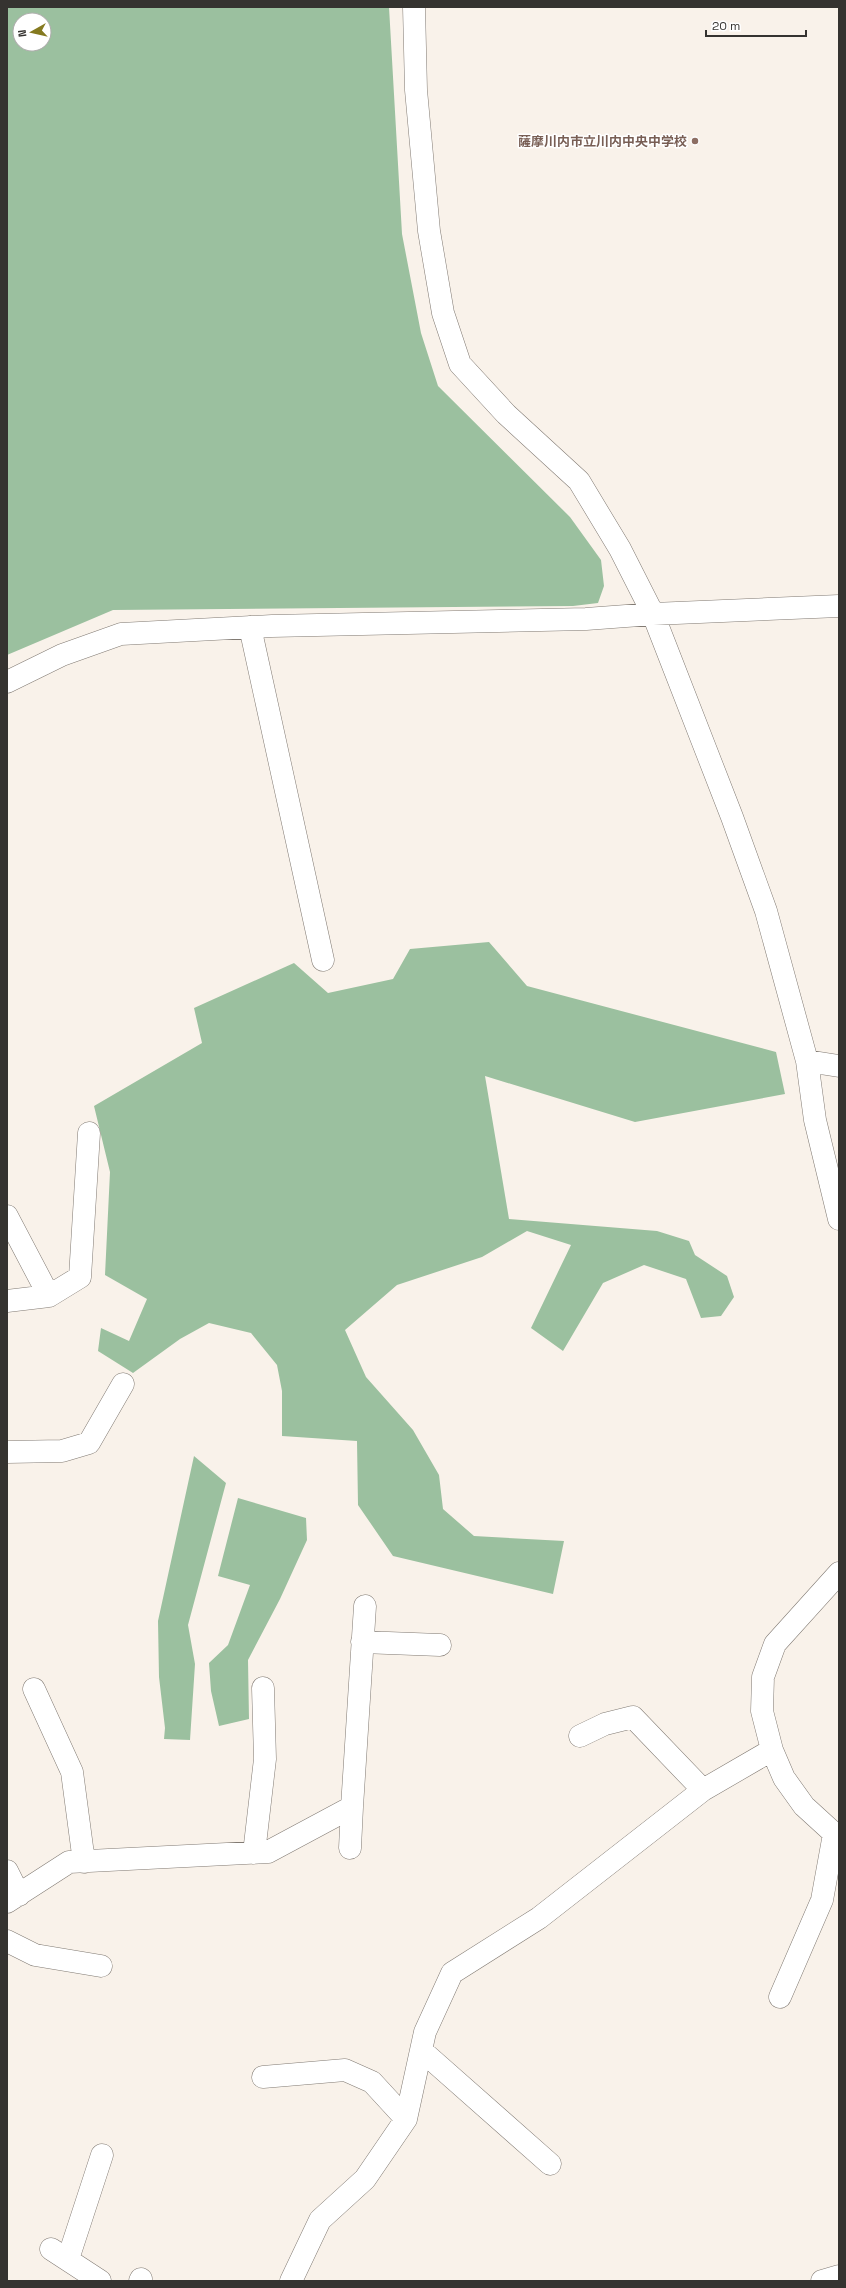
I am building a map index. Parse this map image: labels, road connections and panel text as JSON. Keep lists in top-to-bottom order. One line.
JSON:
{"places":["薩摩川内市立川内中央中学校"],"scale_bar":"20 m","north":"left"}
